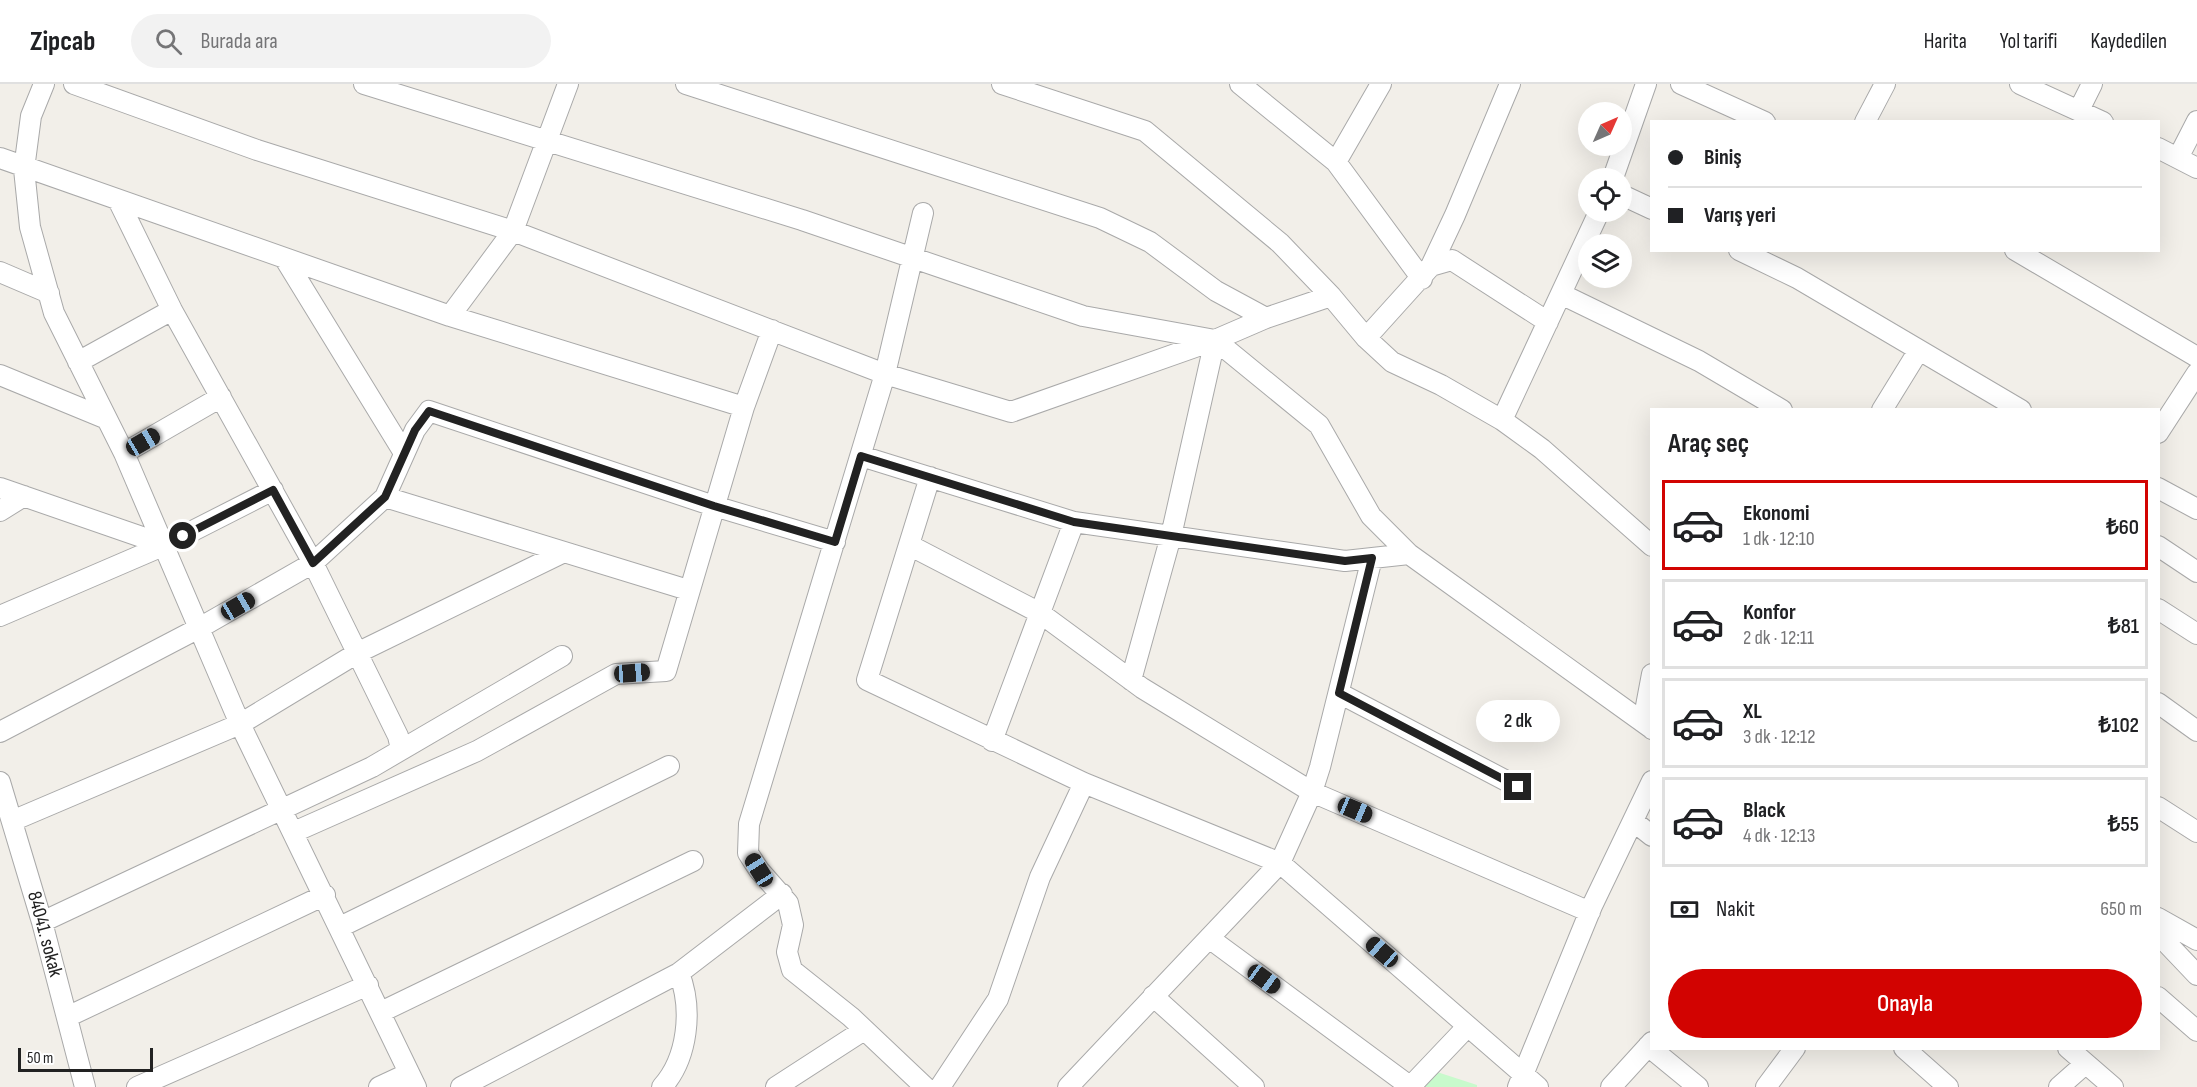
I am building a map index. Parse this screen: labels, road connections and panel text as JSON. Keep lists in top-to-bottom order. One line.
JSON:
{"streets":{"street":["84041. sokak"]},"scale_bar":"50 m","north":"top right","page":{"header":"Zipcab","search":"Burada ara","nav":["Harita","Yol tarifi","Kaydedilen"],"banner":["Biniş","Varış yeri"],"heading":"Araç seç","list":[{"name":"Ekonomi","note":"1 dk · 12:10","value":"₺60"},{"name":"Konfor","note":"2 dk · 12:11","value":"₺81"},{"name":"XL","note":"3 dk · 12:12","value":"₺102"},{"name":"Black","note":"4 dk · 12:13","value":"₺55"}],"bubble":"2 dk","pay":["Nakit","650 m"],"buttons":"Onayla","scale":"50 m"}}
